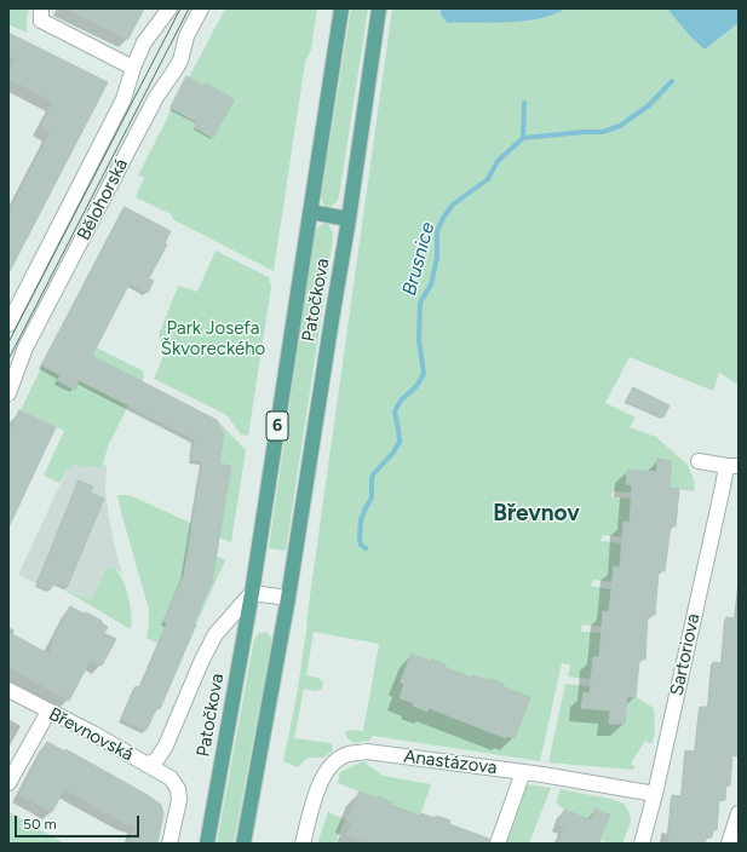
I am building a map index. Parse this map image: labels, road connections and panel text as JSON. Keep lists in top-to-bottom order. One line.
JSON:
{"streets":{"main road":["Patočkova","6"],"street":["Bělohorská","Sartoriova","Břevnovská","Anastázova"]},"crossings":[["Patočkova","Břevnovská"],["Sartoriova","Anastázova"]],"districts":["Břevnov"],"water":["Brusnice"],"parks":["Park Josefa Škvoreckého"],"scale_bar":"50 m"}
